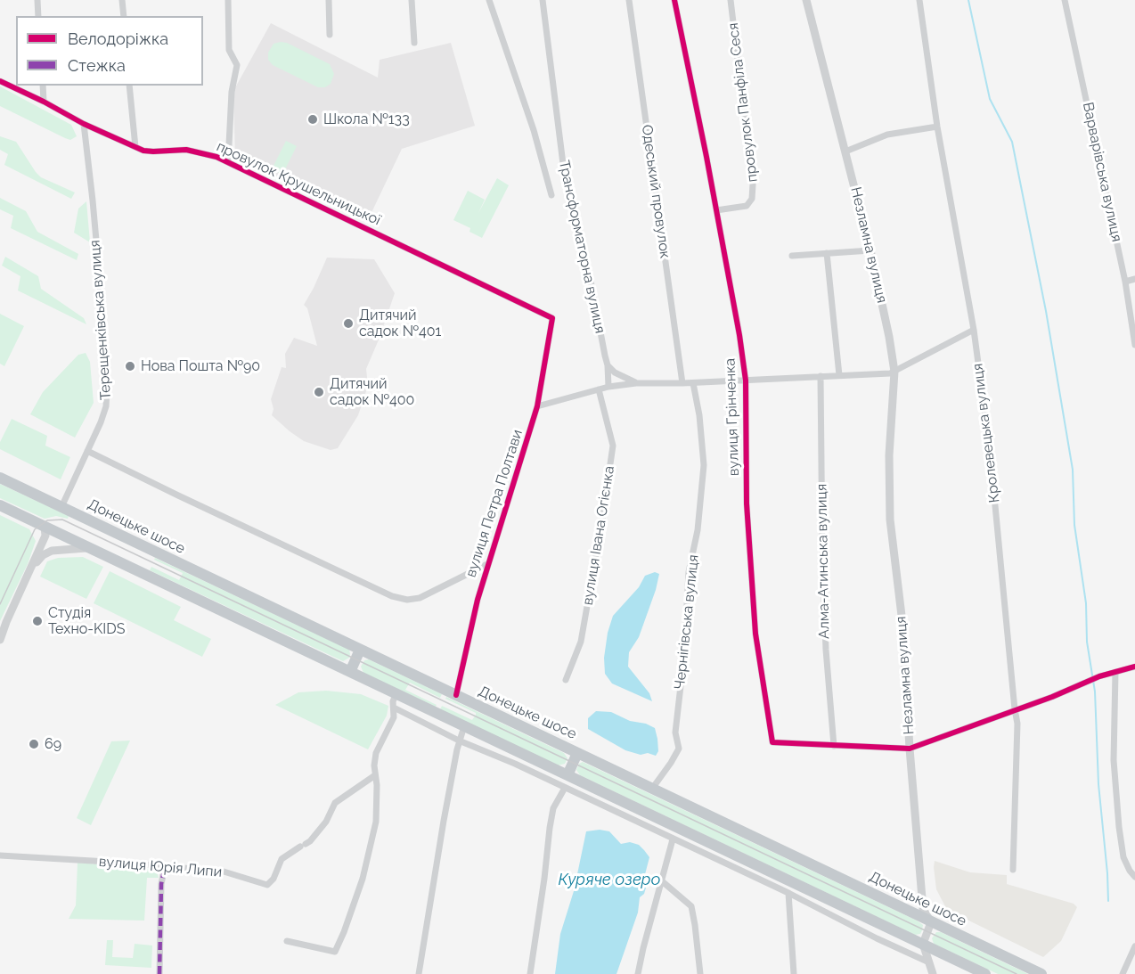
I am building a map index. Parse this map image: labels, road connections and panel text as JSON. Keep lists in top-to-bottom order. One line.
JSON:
{"streets":{"highway":["Донецьке шосе"],"street":["провулок Панфіла Сеся","Варварівська вулиця","провулок Крушельницької","Одеський провулок","Незламна вулиця","Трансформаторна вулиця","Терещенківська вулиця","вулиця Грінченка","Кролевецька вулиця","вулиця Петра Полтави","вулиця Івана Огієнка","Алма-Атинська вулиця","Чернігівська вулиця","вулиця Юрія Липи"]},"crossings":[["провулок Панфіла Сеся","вулиця Грінченка"],["провулок Крушельницької","Терещенківська вулиця"],["провулок Крушельницької","вулиця Петра Полтави"],["Незламна вулиця","Донецьке шосе"],["Терещенківська вулиця","Донецьке шосе"],["вулиця Грінченка","Алма-Атинська вулиця"],["вулиця Петра Полтави","Донецьке шосе"],["Донецьке шосе","Чернігівська вулиця"]],"water":["Куряче озеро"],"places":["Школа №133","Дитячий садок №401","Нова Пошта №90","Дитячий садок №400","Студія Техно-KIDS","69"],"legend":["Велодоріжка","Стежка"]}
